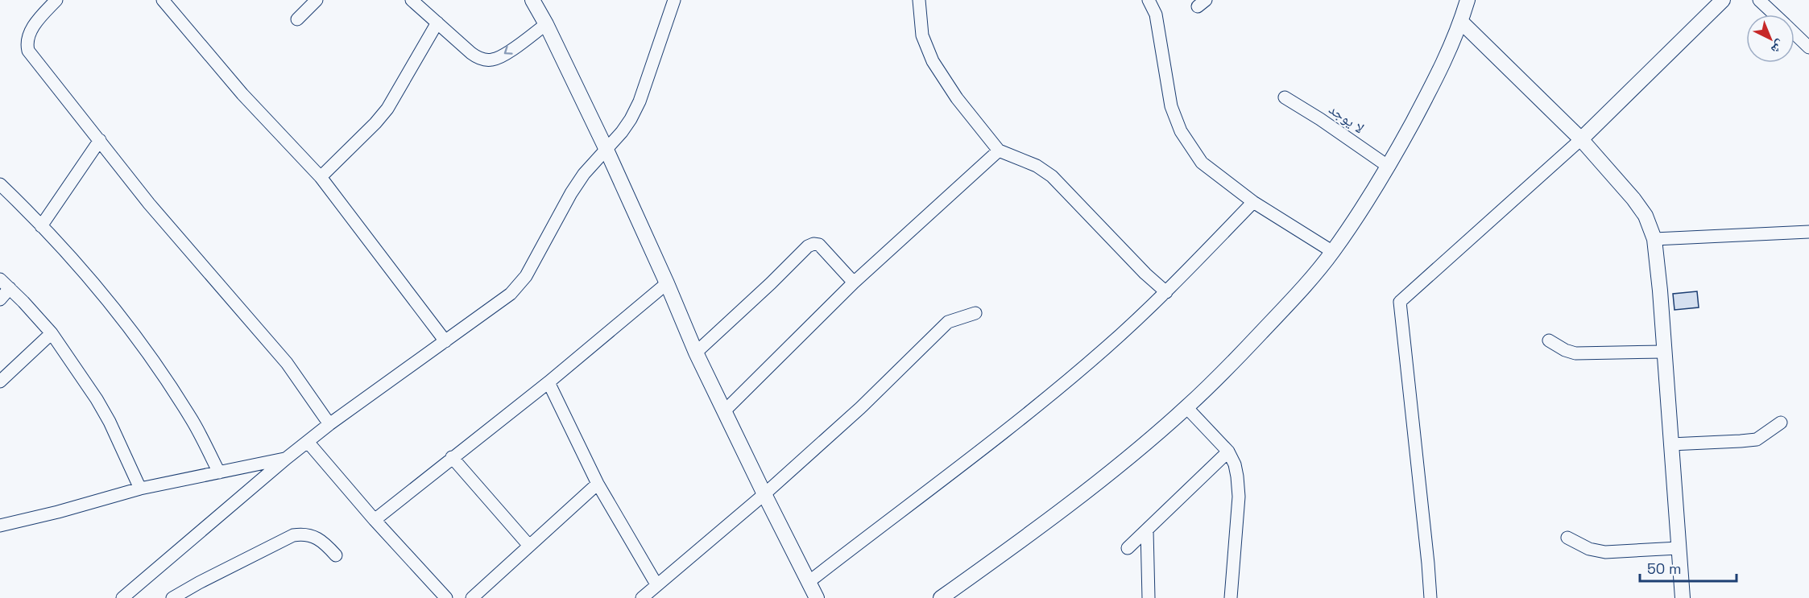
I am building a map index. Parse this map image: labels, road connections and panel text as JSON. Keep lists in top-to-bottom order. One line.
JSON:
{"streets":{"street":["لا يوجد"]},"scale_bar":"50 m","north":"bottom right"}
